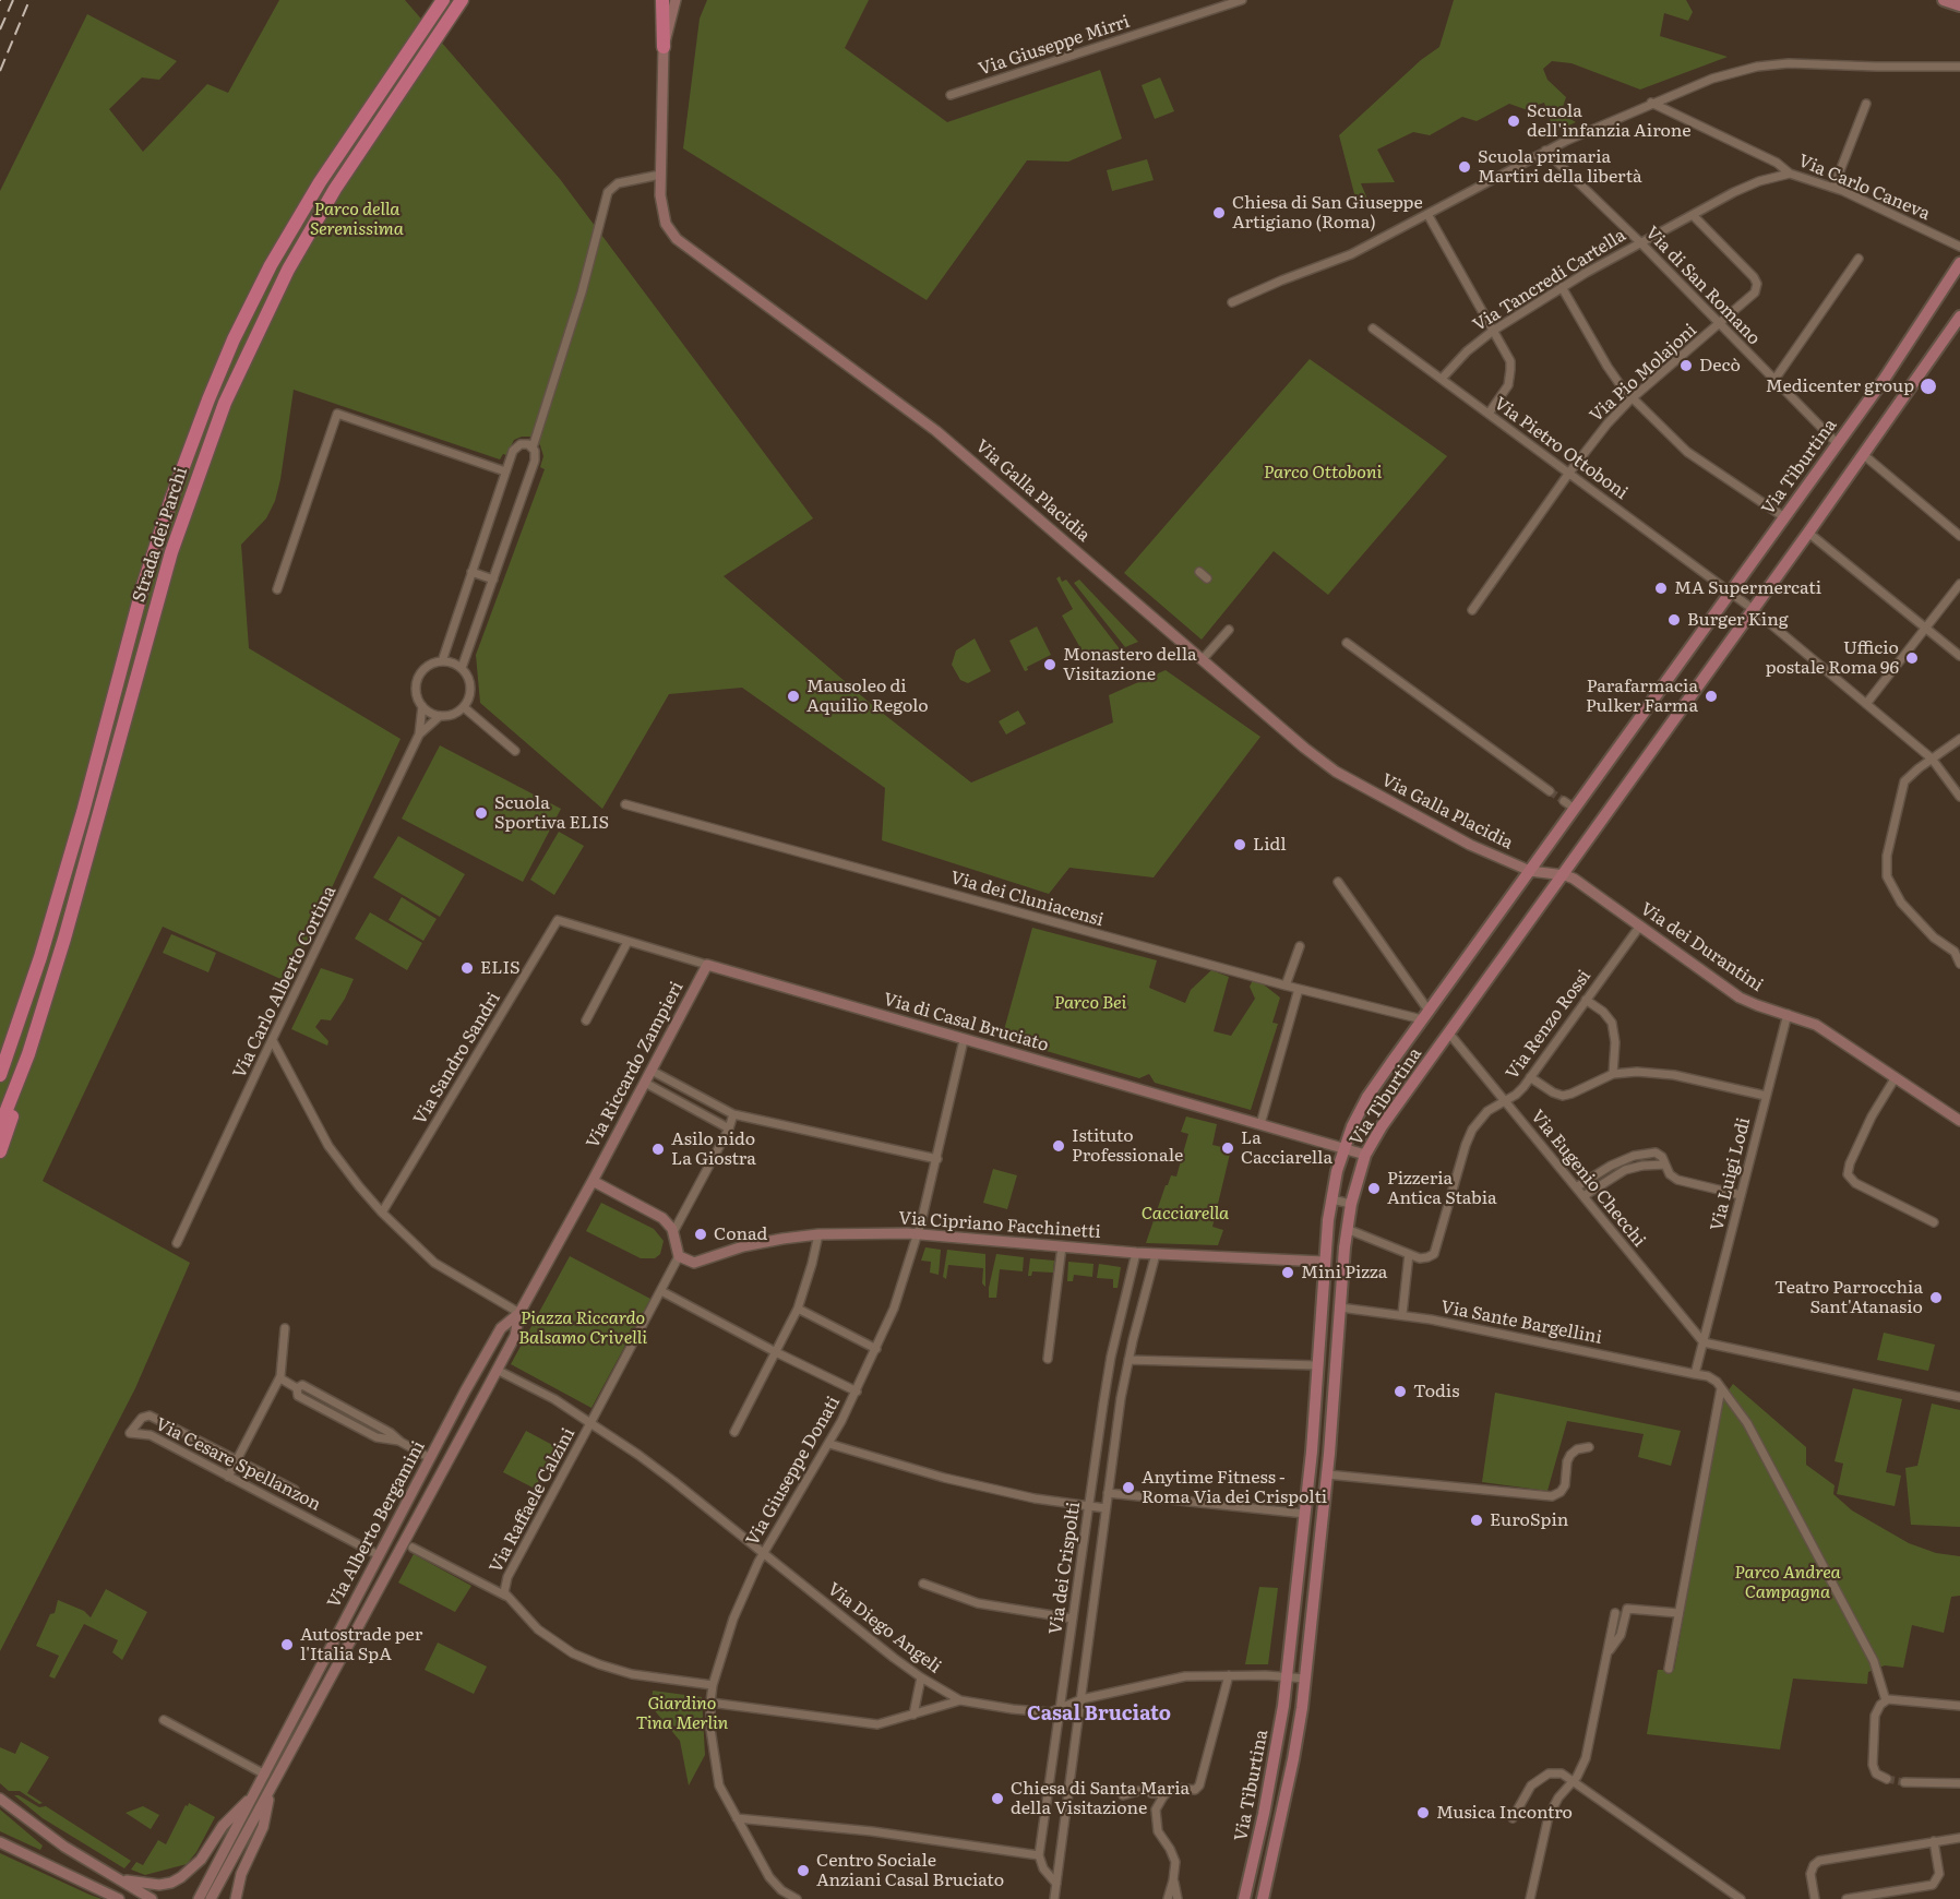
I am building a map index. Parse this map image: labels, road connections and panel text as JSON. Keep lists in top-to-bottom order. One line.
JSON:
{"streets":{"highway":["Strada dei Parchi"],"main road":["Via Tiburtina"],"street":["Via Giuseppe Mirri","Via Carlo Caneva","Via Tancredi Cartella","Via di San Romano","Via Pio Molajoni","Via Pietro Ottoboni","Via Galla Placidia","Via dei Cluniacensi","Via dei Durantini","Via Carlo Alberto Cortina","Via di Casal Bruciato","Via Renzo Rossi","Via Sandro Sandri","Via Riccardo Zampieri","Via Luigi Lodi","Via Eugenio Checchi","Via Cipriano Facchinetti","Via Sante Bargellini","Via Cesare Spellanzon","Via Giuseppe Donati","Via Raffaele Calzini","Via Alberto Bergamini","Via dei Crispolti","Via Diego Angeli"]},"crossings":[["Via Carlo Caneva","Via Tancredi Cartella"],["Via Tancredi Cartella","Via di San Romano"],["Via Tancredi Cartella","Via Pio Molajoni"],["Via Tancredi Cartella","Via Pietro Ottoboni"],["Via di San Romano","Via Pio Molajoni"],["Via di San Romano","Via Tiburtina"],["Via Pio Molajoni","Via Pietro Ottoboni"],["Via Pietro Ottoboni","Via Tiburtina"],["Via Tiburtina","Via Galla Placidia"],["Via Tiburtina","Via dei Cluniacensi"],["Via Tiburtina","Via dei Durantini"],["Via Tiburtina","Via di Casal Bruciato"],["Via Tiburtina","Via Eugenio Checchi"],["Via Tiburtina","Via Cipriano Facchinetti"],["Via Tiburtina","Via Sante Bargellini"],["Via Tiburtina","Via Diego Angeli"],["Via dei Durantini","Via Renzo Rossi"],["Via dei Durantini","Via Luigi Lodi"],["Via di Casal Bruciato","Via Sandro Sandri"],["Via di Casal Bruciato","Via Riccardo Zampieri"],["Via di Casal Bruciato","Via Giuseppe Donati"],["Via Renzo Rossi","Via Eugenio Checchi"],["Via Luigi Lodi","Via Eugenio Checchi"],["Via Luigi Lodi","Via Sante Bargellini"],["Via Cipriano Facchinetti","Via Giuseppe Donati"],["Via Cipriano Facchinetti","Via dei Crispolti"],["Via Cesare Spellanzon","Via Alberto Bergamini"],["Via Giuseppe Donati","Via Raffaele Calzini"],["Via Giuseppe Donati","Via Diego Angeli"],["Via Raffaele Calzini","Via Diego Angeli"],["Via dei Crispolti","Via Diego Angeli"]],"districts":["Casal Bruciato"],"parks":["Parco della Serenissima","Parco Ottoboni","Parco Bei","Cacciarella","Piazza Riccardo Balsamo Crivelli","Parco Andrea Campagna","Giardino Tina Merlin"],"places":["Scuola dell'infanzia Airone","Scuola primaria Martiri della libertà","Chiesa di San Giuseppe Artigiano (Roma)","Decò","Medicenter group","MA Supermercati","Burger King","Ufficio postale Roma 96","Monastero della Visitazione","Mausoleo di Aquilio Regolo","Parafarmacia Pulker Farma","Scuola Sportiva ELIS","Lidl","ELIS","Istituto Professionale","La Cacciarella","Asilo nido La Giostra","Pizzeria Antica Stabia","Conad","Mini Pizza","Teatro Parrocchia Sant'Atanasio","Todis","Anytime Fitness - Roma Via dei Crispolti","EuroSpin","Autostrade per l'Italia SpA","Chiesa di Santa Maria della Visitazione","Musica Incontro","Centro Sociale Anziani Casal Bruciato"]}
